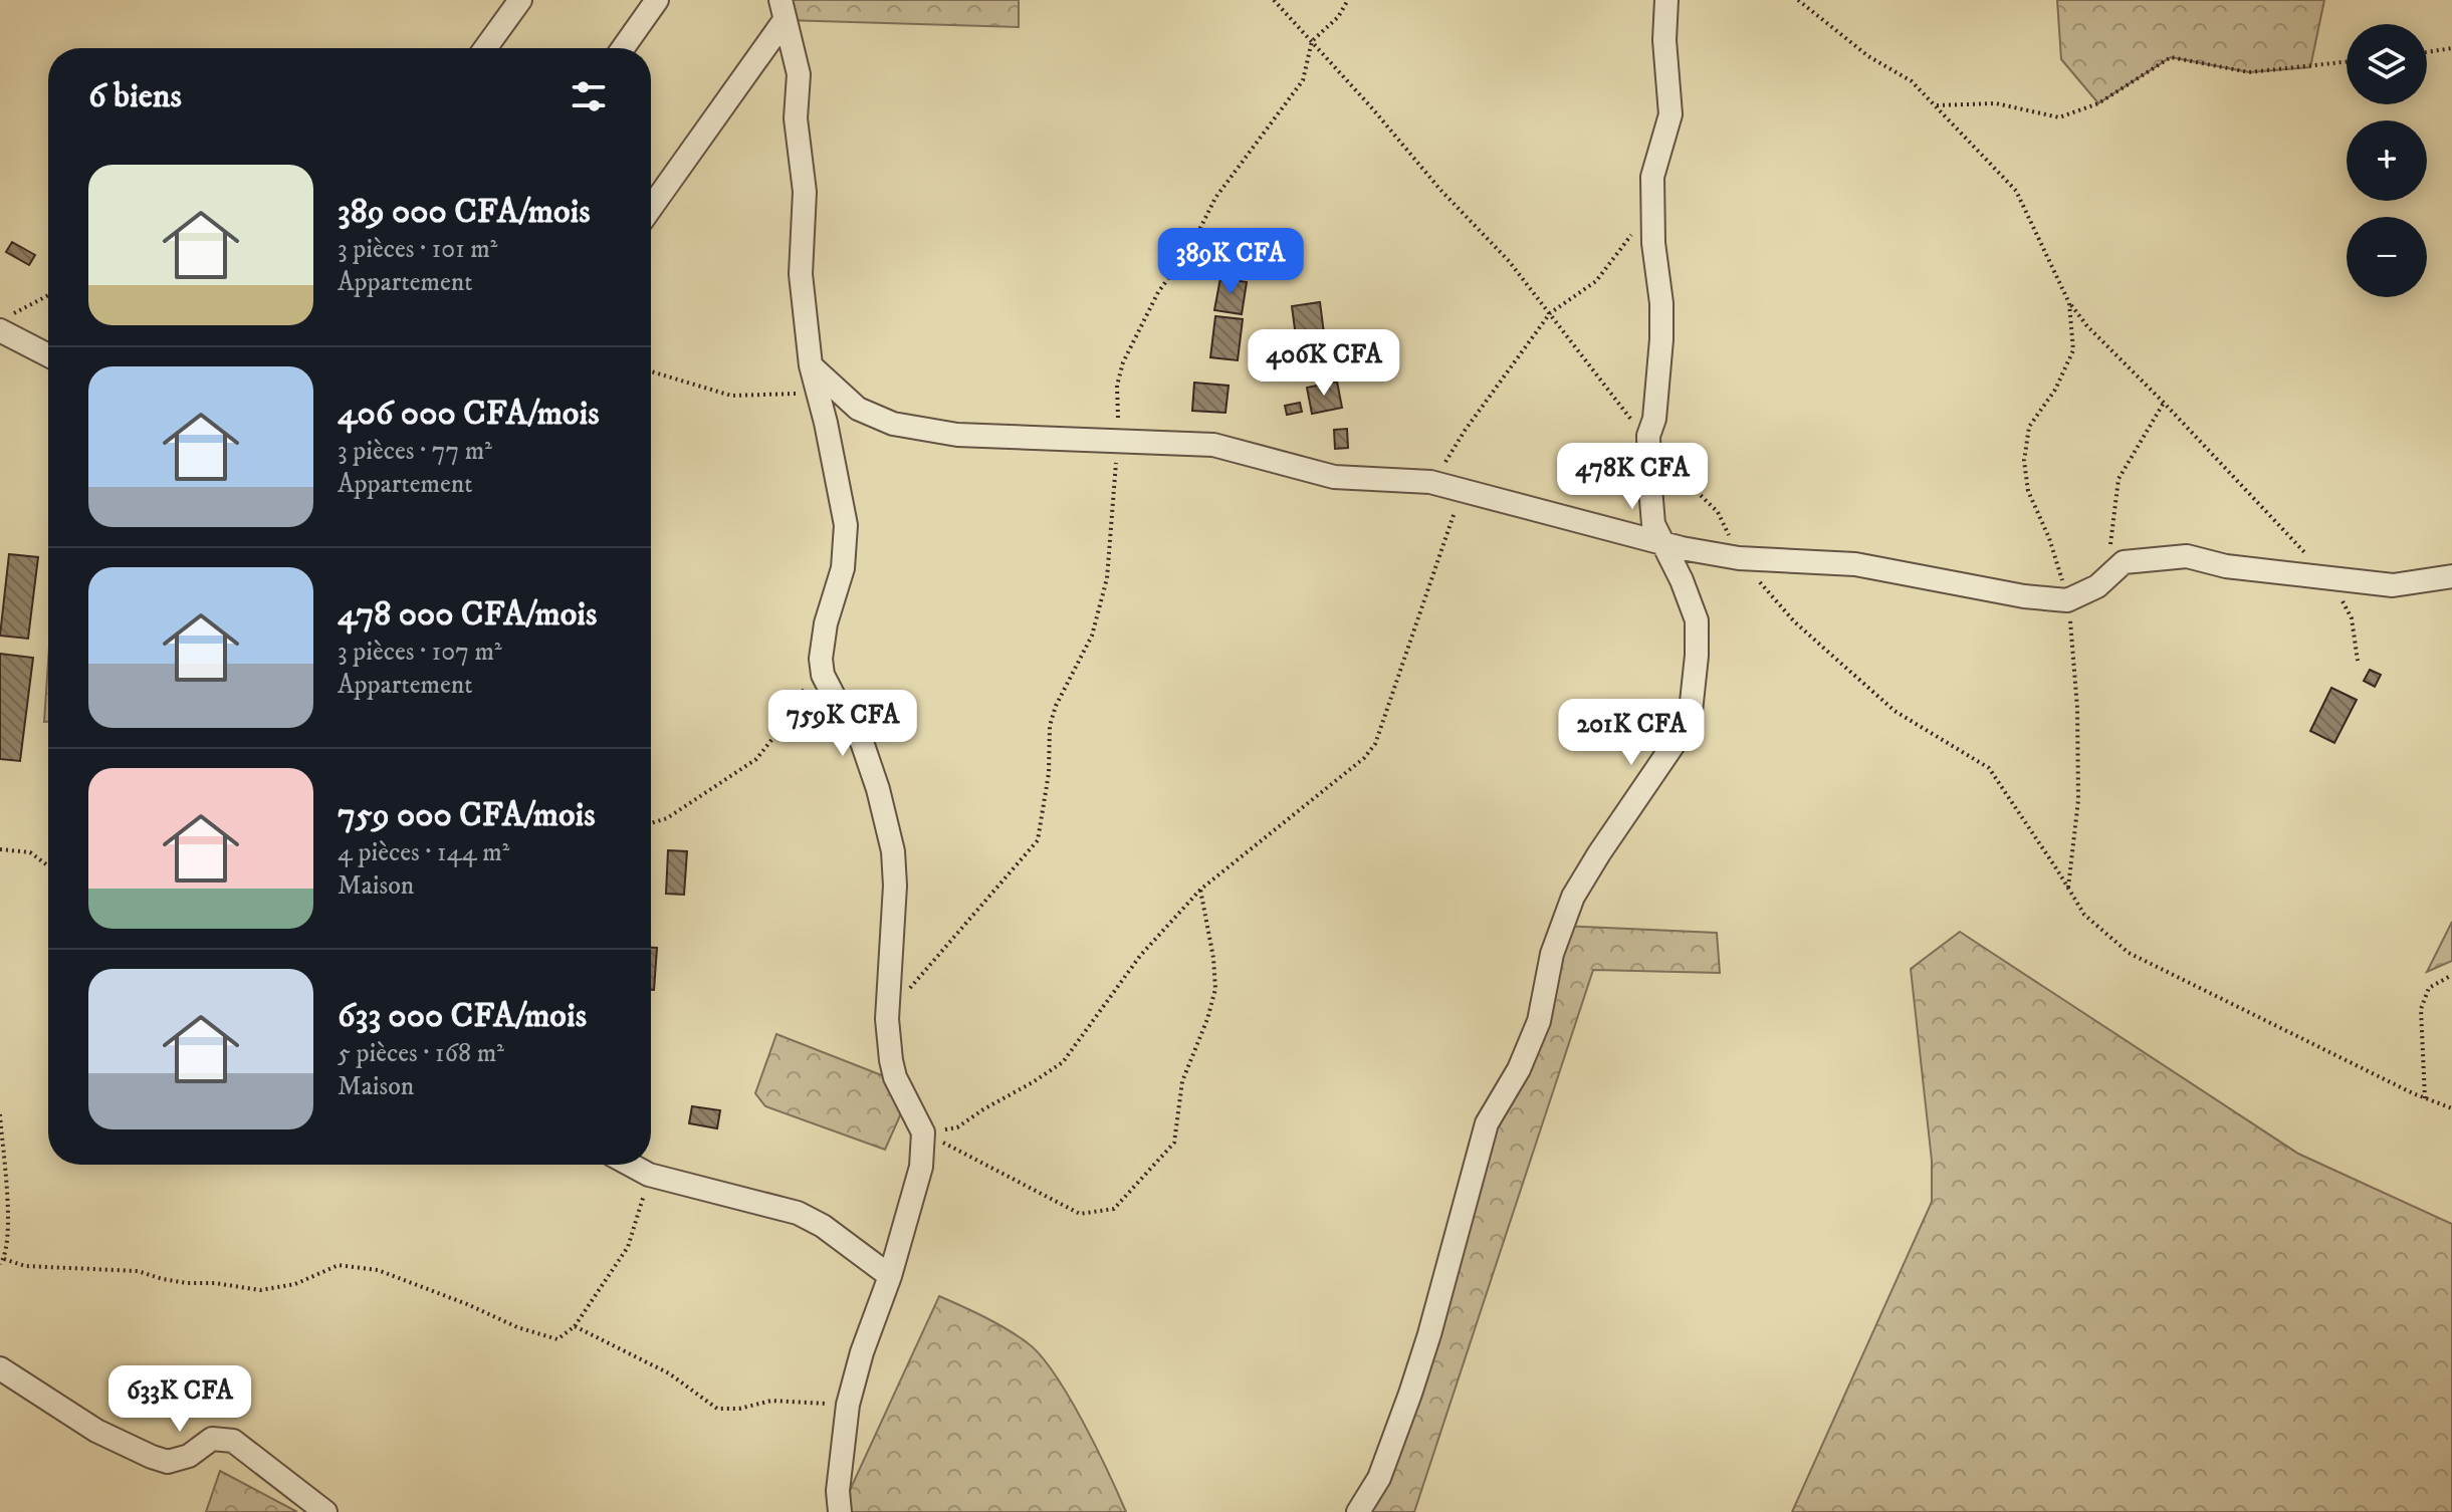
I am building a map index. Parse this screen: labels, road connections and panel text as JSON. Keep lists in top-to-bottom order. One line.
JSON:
{"page":{"map_buttons":["+","−"],"heading":"6 biens","list":[{"name":"389 000 CFA/mois","note":"3 pièces · 101 m² · Appartement"},{"name":"406 000 CFA/mois","note":"3 pièces · 77 m² · Appartement"},{"name":"478 000 CFA/mois","note":"3 pièces · 107 m² · Appartement"},{"name":"759 000 CFA/mois","note":"4 pièces · 144 m² · Maison"},{"name":"633 000 CFA/mois","note":"5 pièces · 168 m² · Maison"}],"price":["389K CFA","406K CFA","478K CFA","759K CFA","201K CFA","633K CFA"]}}
